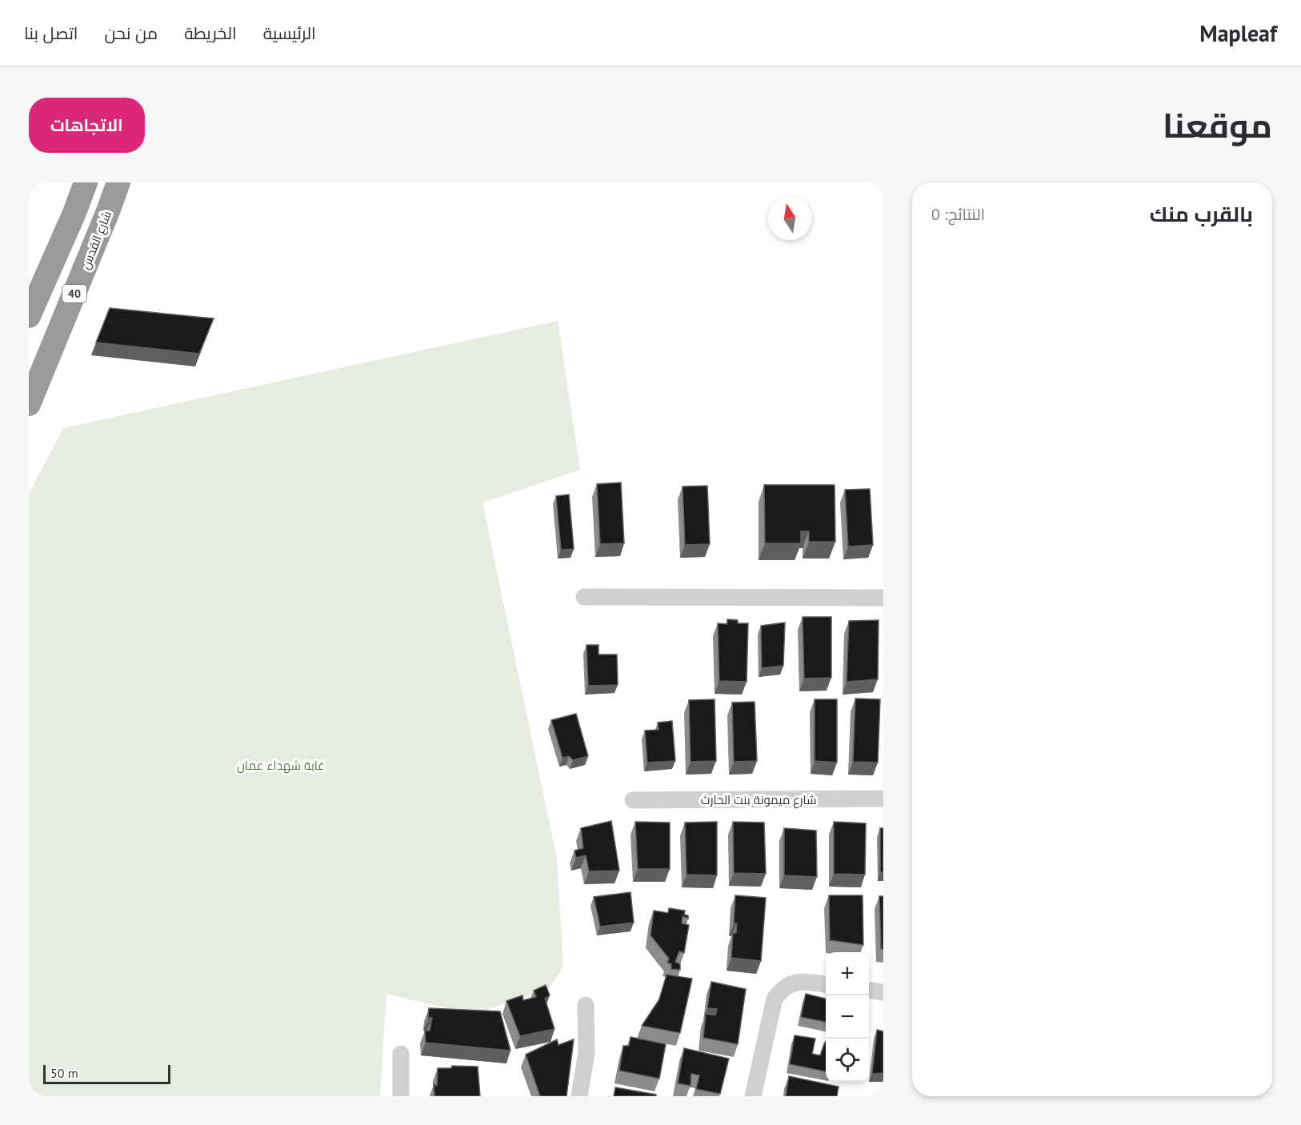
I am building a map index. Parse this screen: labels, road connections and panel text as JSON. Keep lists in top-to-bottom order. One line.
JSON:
{"streets":{"highway":["شارع القدس","40"],"street":["شارع ميمونة بنت الحارث"]},"parks":["غابة شهداء عمان"],"scale_bar":"50 m","north":"top","page":{"header":"Mapleaf","nav":["الرئيسية","الخريطة","من نحن","اتصل بنا"],"title":"موقعنا","buttons":"الاتجاهات","heading":["بالقرب منك","النتائج: 0"],"map_buttons":["+","−"],"scale":"50 m"}}
